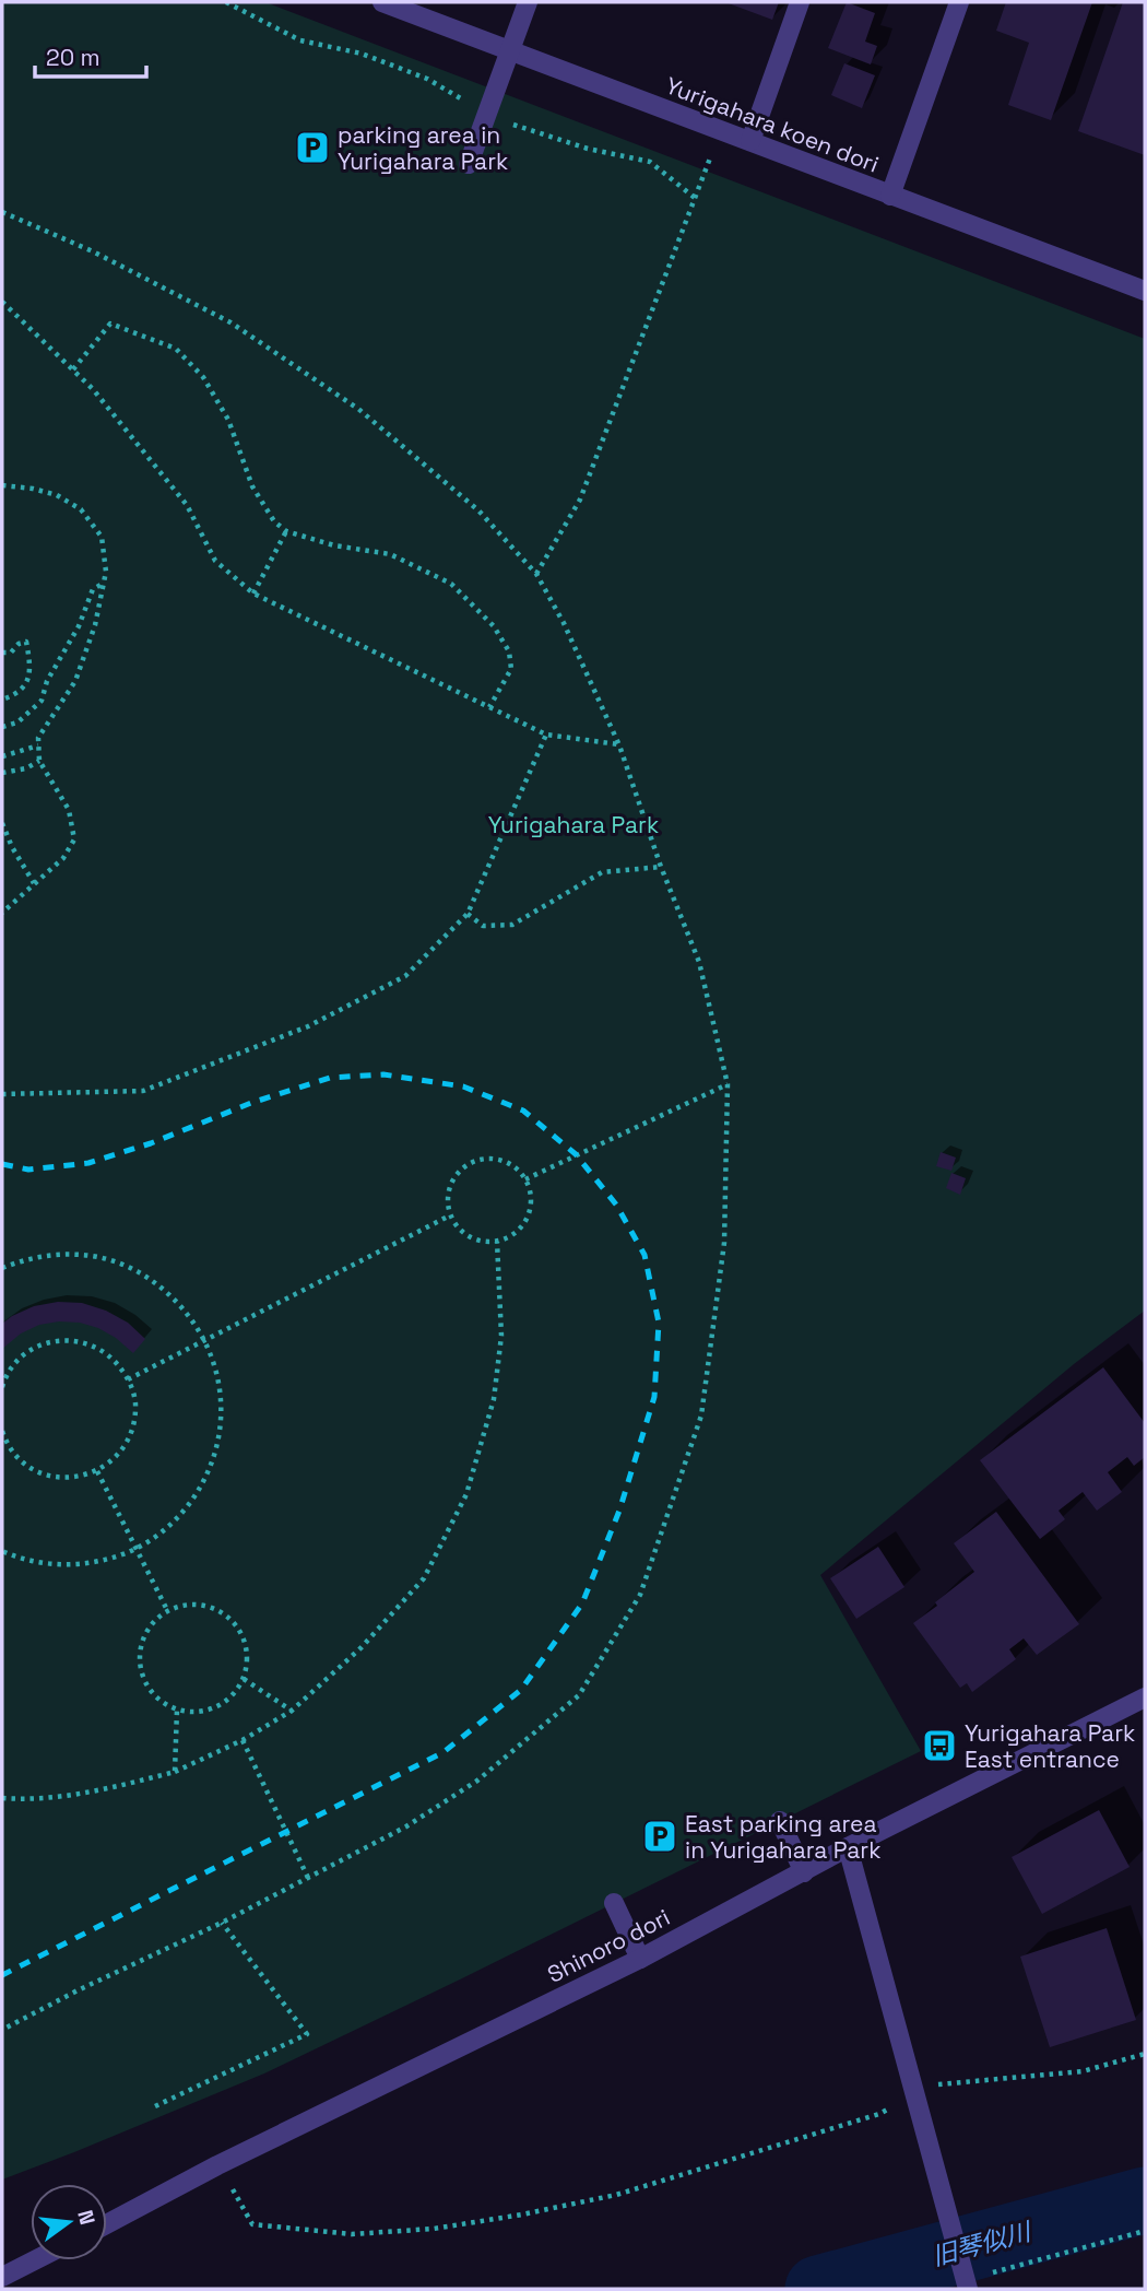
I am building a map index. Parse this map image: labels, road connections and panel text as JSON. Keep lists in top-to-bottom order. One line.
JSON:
{"streets":{"street":["Yurigahara koen dori","Shinoro dori"]},"water":["旧琴似川"],"parks":["Yurigahara Park"],"places":{"parking":["parking area in Yurigahara Park","East parking area in Yurigahara Park"],"bus stop":["Yurigahara Park East entrance"]},"scale_bar":"20 m","north":"right"}
